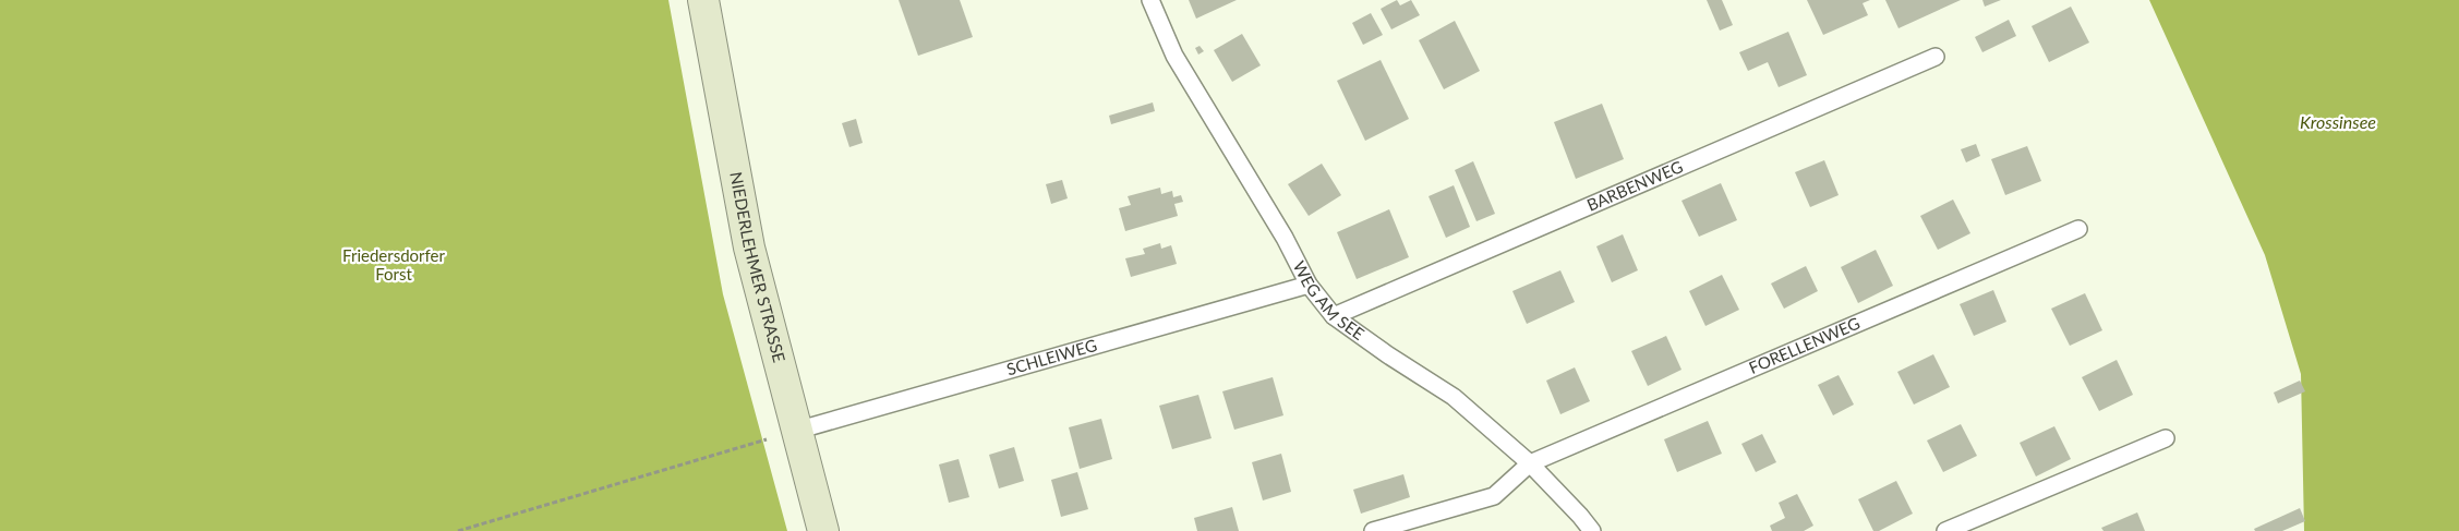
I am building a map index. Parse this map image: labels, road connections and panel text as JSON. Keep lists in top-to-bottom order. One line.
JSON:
{"streets":{"main road":["NIEDERLEHMER STRASSE"],"lane":["BARBENWEG","WEG AM SEE","FORELLENWEG","SCHLEIWEG"]},"crossings":[["BARBENWEG","WEG AM SEE"],["NIEDERLEHMER STRASSE","SCHLEIWEG"],["WEG AM SEE","FORELLENWEG"],["WEG AM SEE","SCHLEIWEG"]],"water":["Krossinsee"],"parks":["Friedersdorfer Forst"]}
